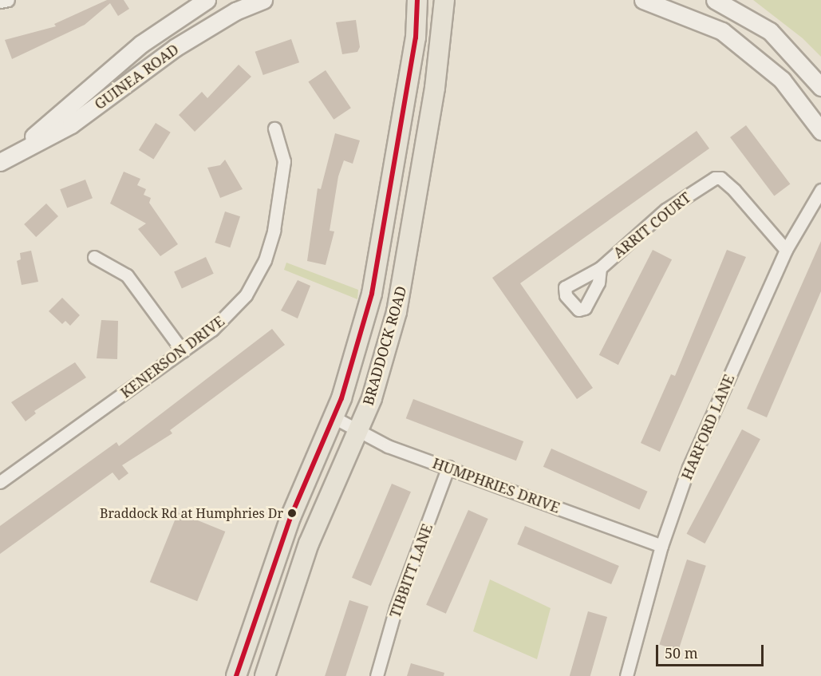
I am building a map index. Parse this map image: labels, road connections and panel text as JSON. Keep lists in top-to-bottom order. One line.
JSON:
{"streets":{"main road":["GUINEA ROAD","BRADDOCK ROAD"],"street":["ARRIT COURT","KENERSON DRIVE","HARFORD LANE","HUMPHRIES DRIVE","TIBBITT LANE"]},"crossings":[["ARRIT COURT","HARFORD LANE"],["BRADDOCK ROAD","HUMPHRIES DRIVE"],["HARFORD LANE","HUMPHRIES DRIVE"],["HUMPHRIES DRIVE","TIBBITT LANE"]],"places":["Braddock Rd at Humphries Dr"],"scale_bar":"50 m"}
